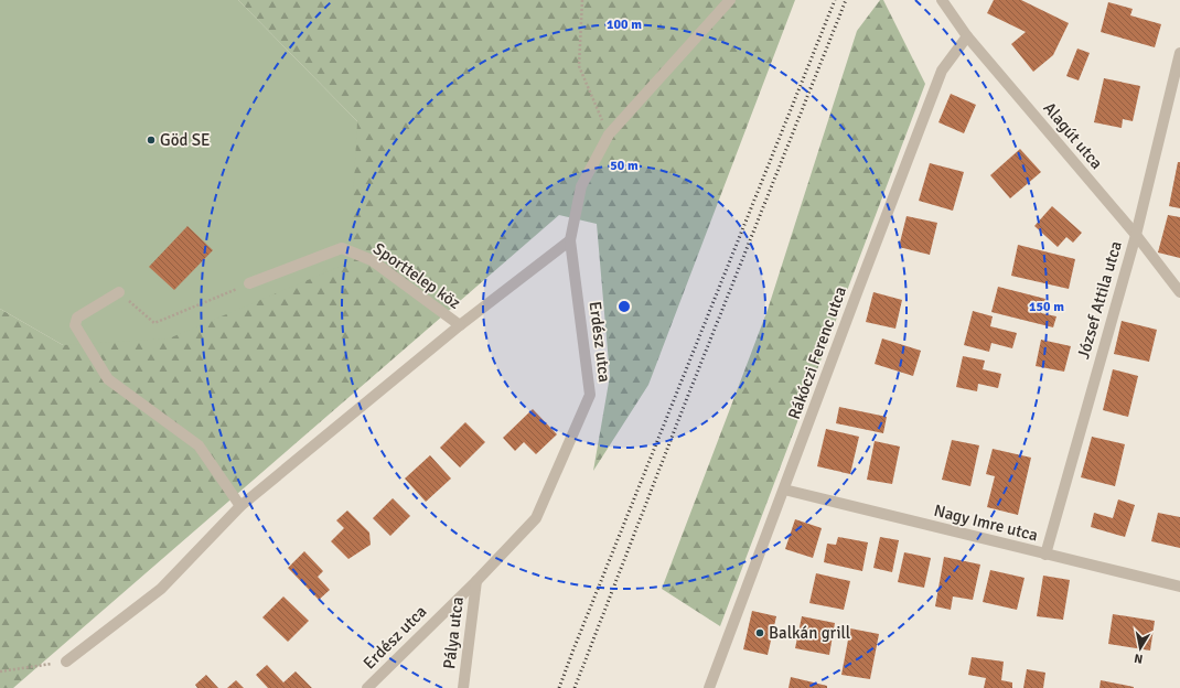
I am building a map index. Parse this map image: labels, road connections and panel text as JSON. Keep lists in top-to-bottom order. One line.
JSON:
{"streets":{"street":["Alagút utca","Sporttelep köz","József Attila utca","Erdész utca","Rákóczi Ferenc utca","Nagy Imre utca","Pálya utca"]},"crossings":[["Alagút utca","József Attila utca"],["Alagút utca","Rákóczi Ferenc utca"],["Sporttelep köz","Erdész utca"],["József Attila utca","Nagy Imre utca"],["Erdész utca","Pálya utca"],["Rákóczi Ferenc utca","Nagy Imre utca"]],"places":["Göd SE","Balkán grill"],"north":"bottom","rings":["100 m","50 m","150 m"]}
